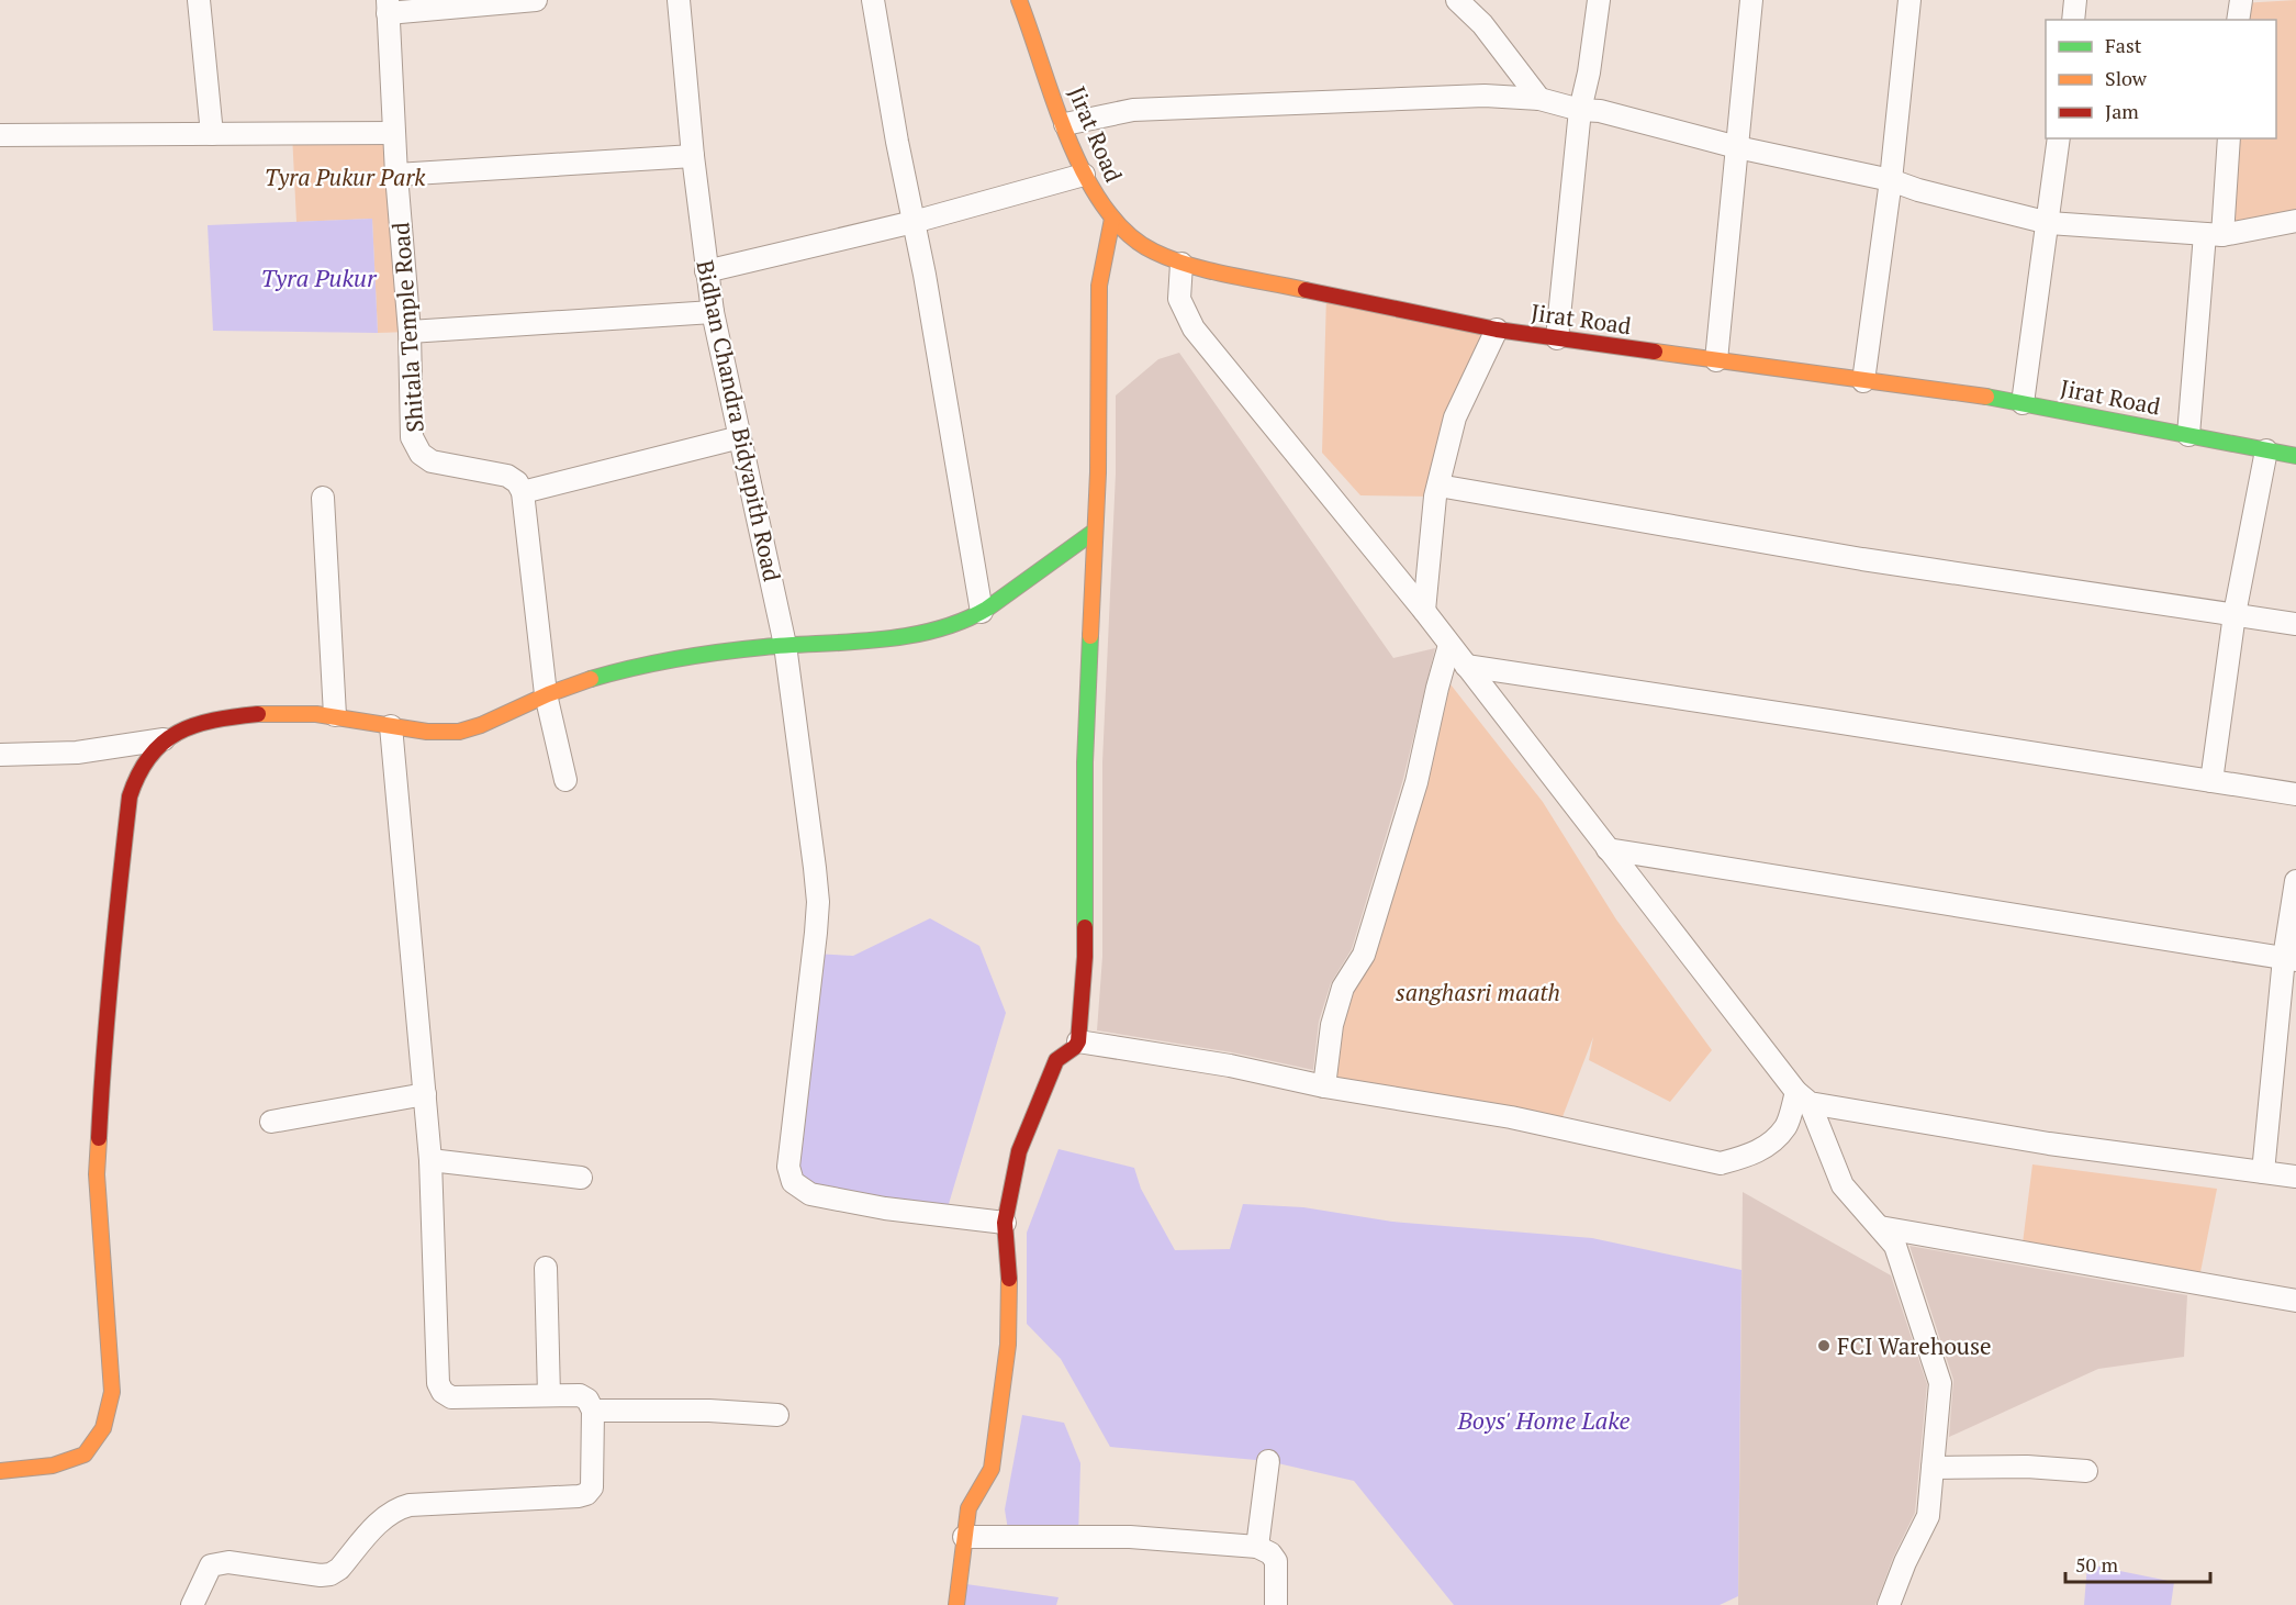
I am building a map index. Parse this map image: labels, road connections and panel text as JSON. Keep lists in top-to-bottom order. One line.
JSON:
{"streets":{"street":["Jirat Road","Shitala Temple Road","Bidhan Chandra Bidyapith Road"]},"water":["Tyra Pukur","Boys' Home Lake"],"parks":["Tyra Pukur Park","sanghasri maath"],"places":["FCI Warehouse"],"legend":["Fast","Slow","Jam"],"scale_bar":"50 m"}
